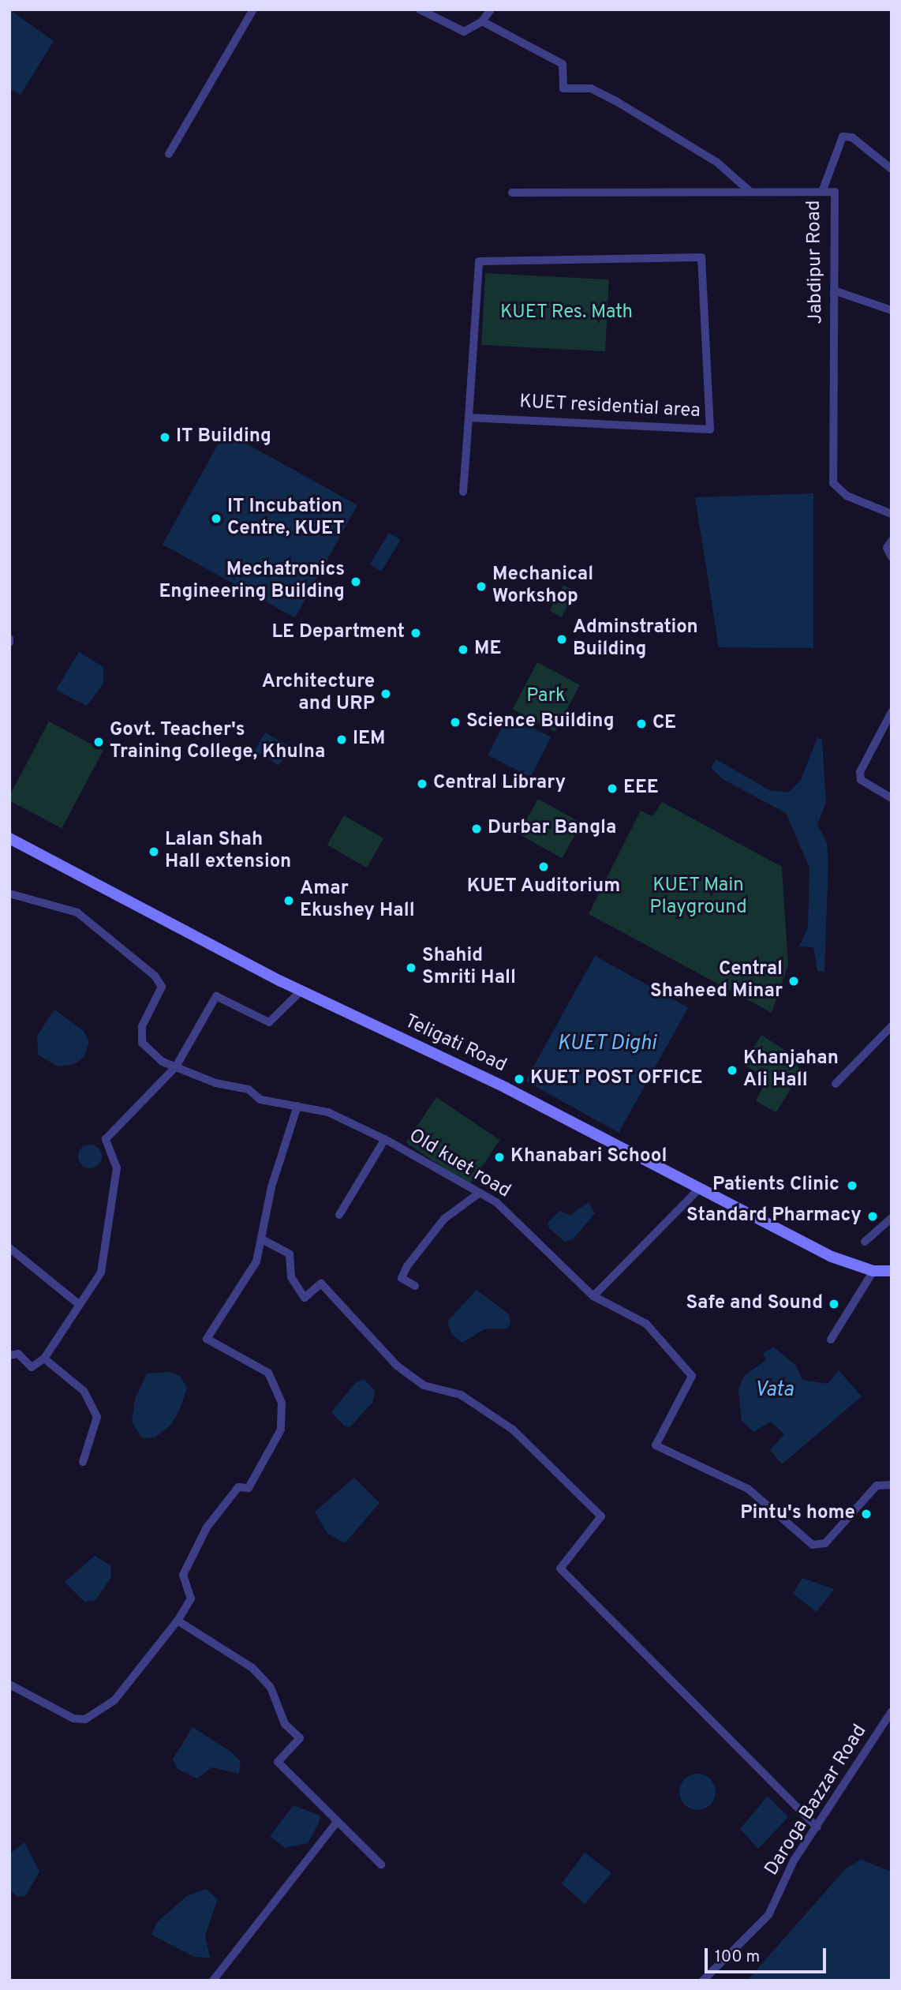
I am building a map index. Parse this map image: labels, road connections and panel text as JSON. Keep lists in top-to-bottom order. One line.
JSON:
{"streets":{"main road":["Teligati Road"],"street":["Jabdipur Road","KUET residential area","Old kuet road","Daroga Bazzar Road"]},"water":["KUET Dighi","Vata"],"parks":["KUET Res. Math","Park","KUET Main Playground"],"places":["IT Building","IT Incubation Centre, KUET","Mechatronics Engineering Building","Mechanical Workshop","LE Department","Adminstration Building","ME","Architecture and URP","Science Building","CE","IEM","Govt. Teacher's Training College, Khulna","Central Library","EEE","Durbar Bangla","Lalan Shah Hall extension","KUET Auditorium","Amar Ekushey Hall","Shahid Smriti Hall","Central Shaheed Minar","Khanjahan Ali Hall","KUET POST OFFICE","Khanabari School","Patients Clinic","Standard Pharmacy","Safe and Sound","Pintu's home"],"scale_bar":"100 m"}
